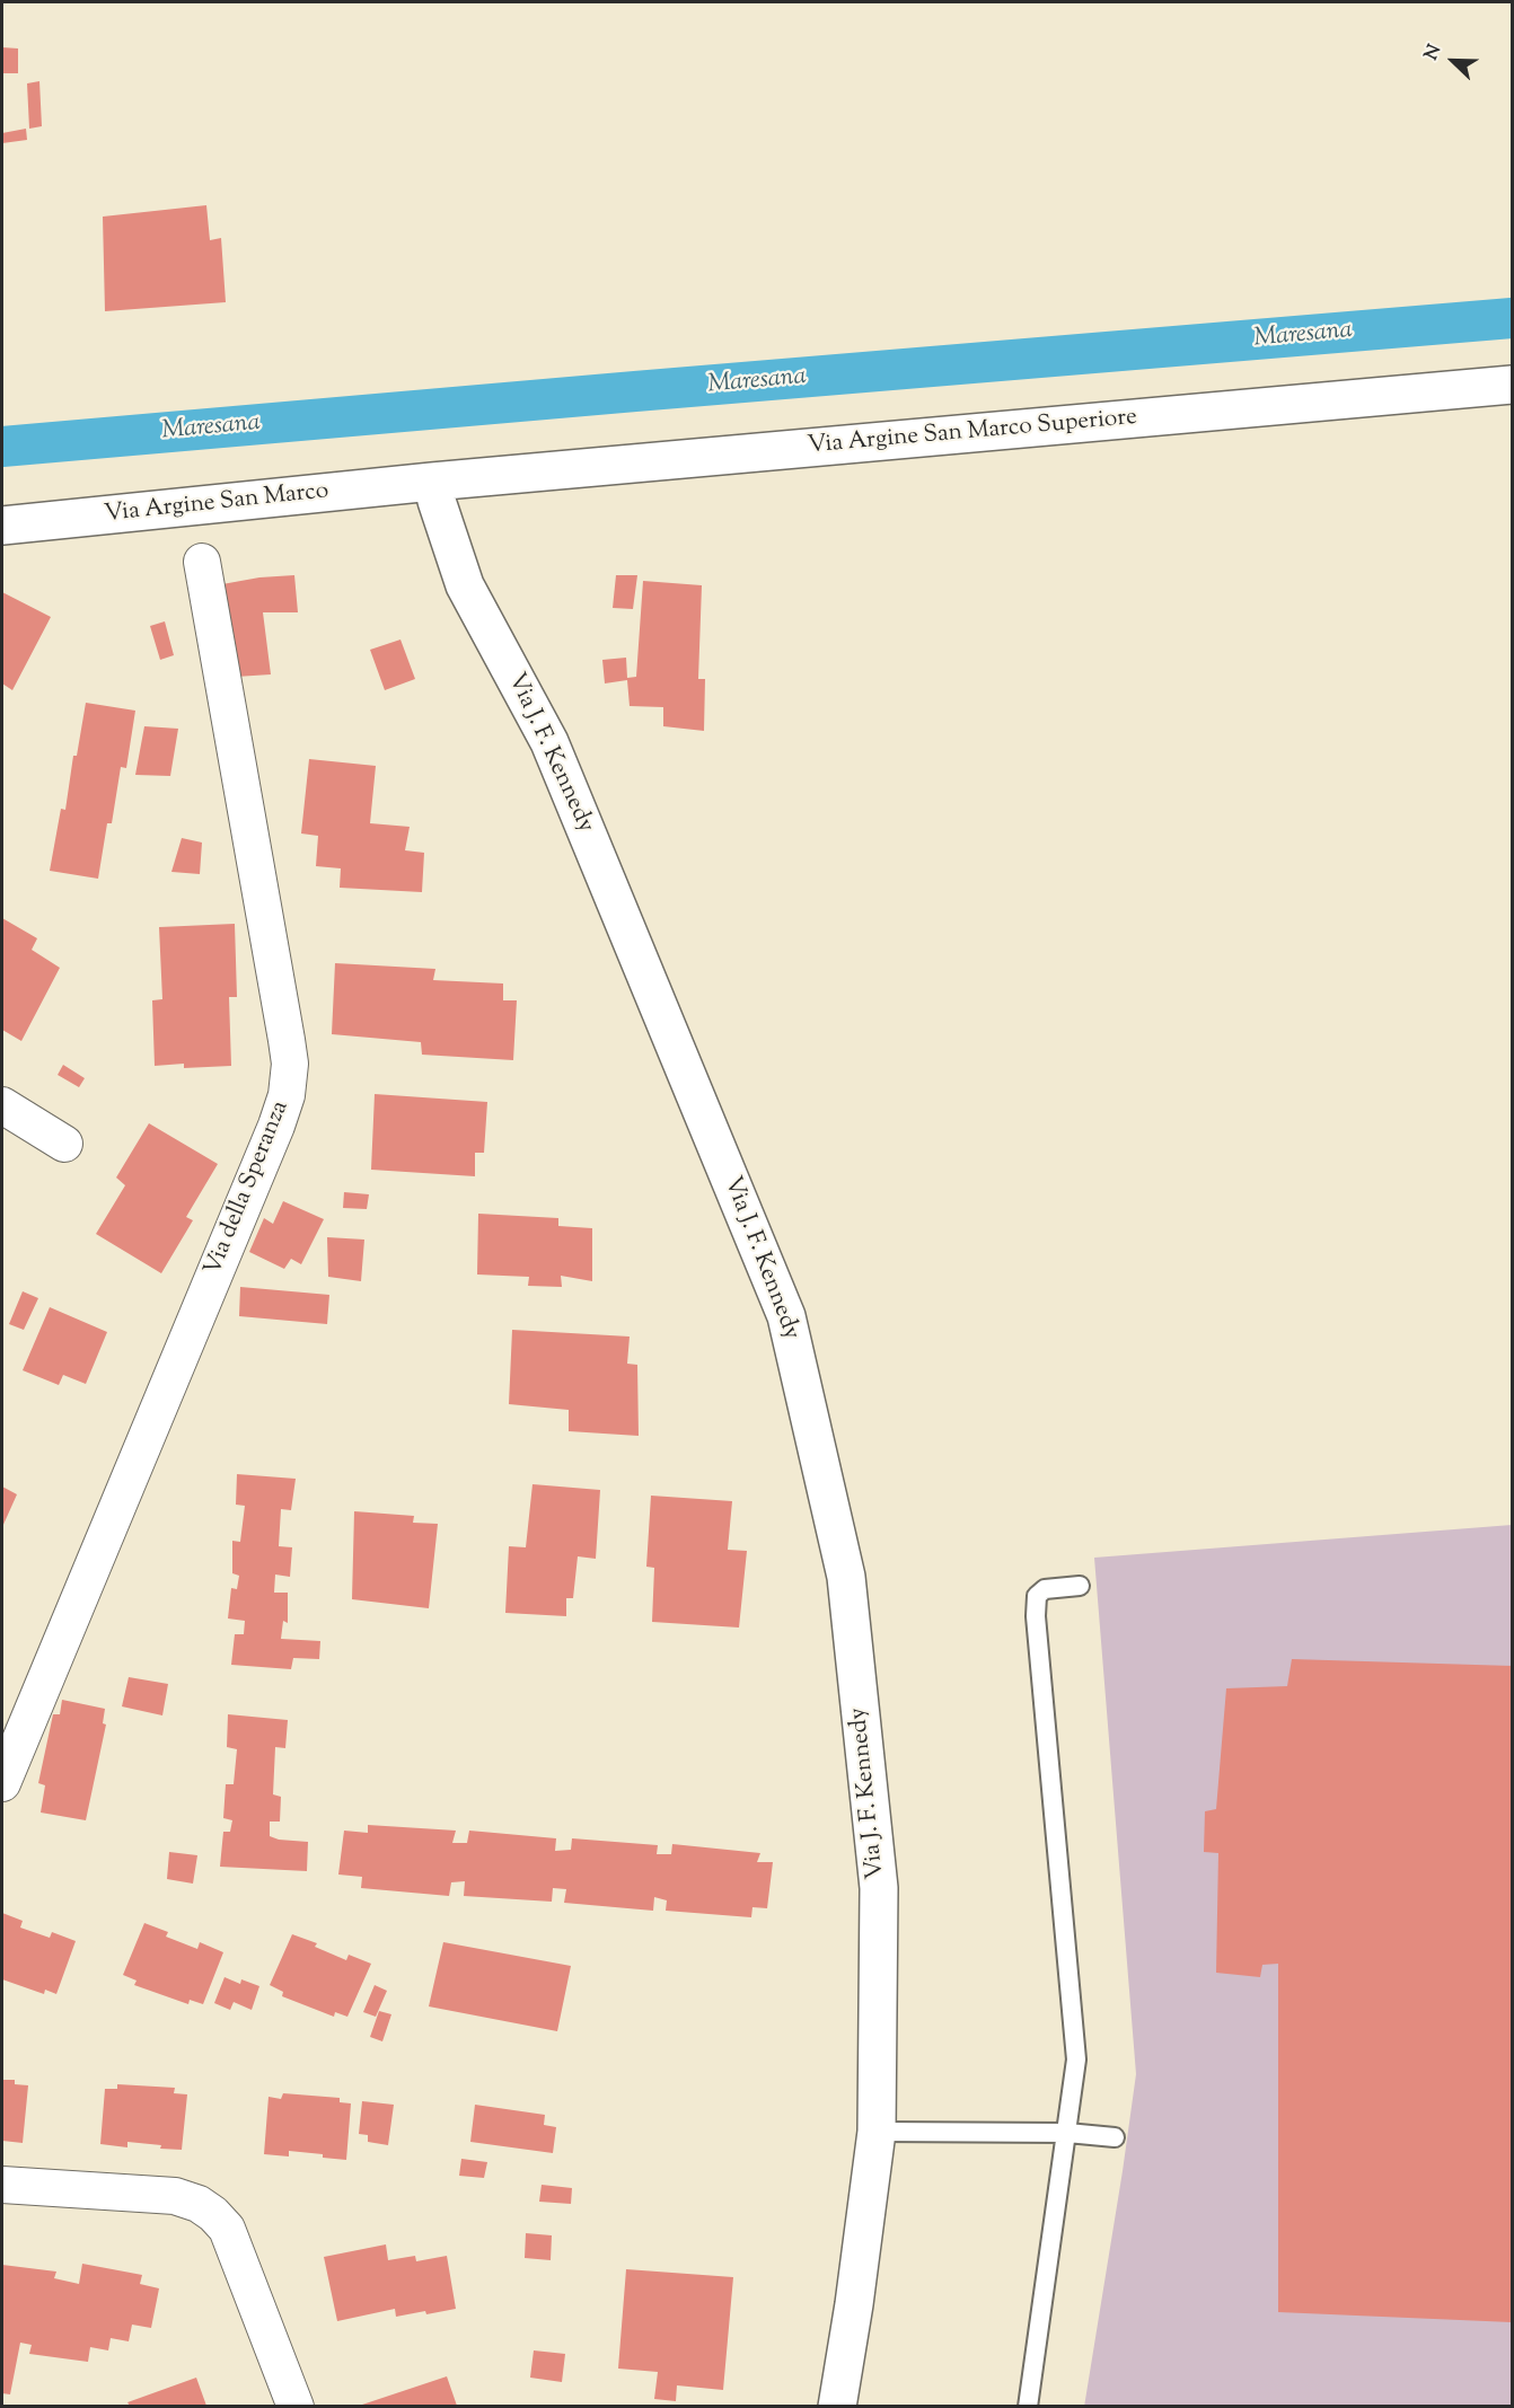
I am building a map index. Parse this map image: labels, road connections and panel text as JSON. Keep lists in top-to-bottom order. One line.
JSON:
{"streets":{"street":["Via Argine San Marco Superiore","Via Argine San Marco","Via J. F. Kennedy","Via della Speranza"]},"crossings":[["Via Argine San Marco Superiore","Via Argine San Marco"],["Via Argine San Marco Superiore","Via J. F. Kennedy"],["Via Argine San Marco","Via J. F. Kennedy"]],"water":["Maresana"],"north":"top left"}
